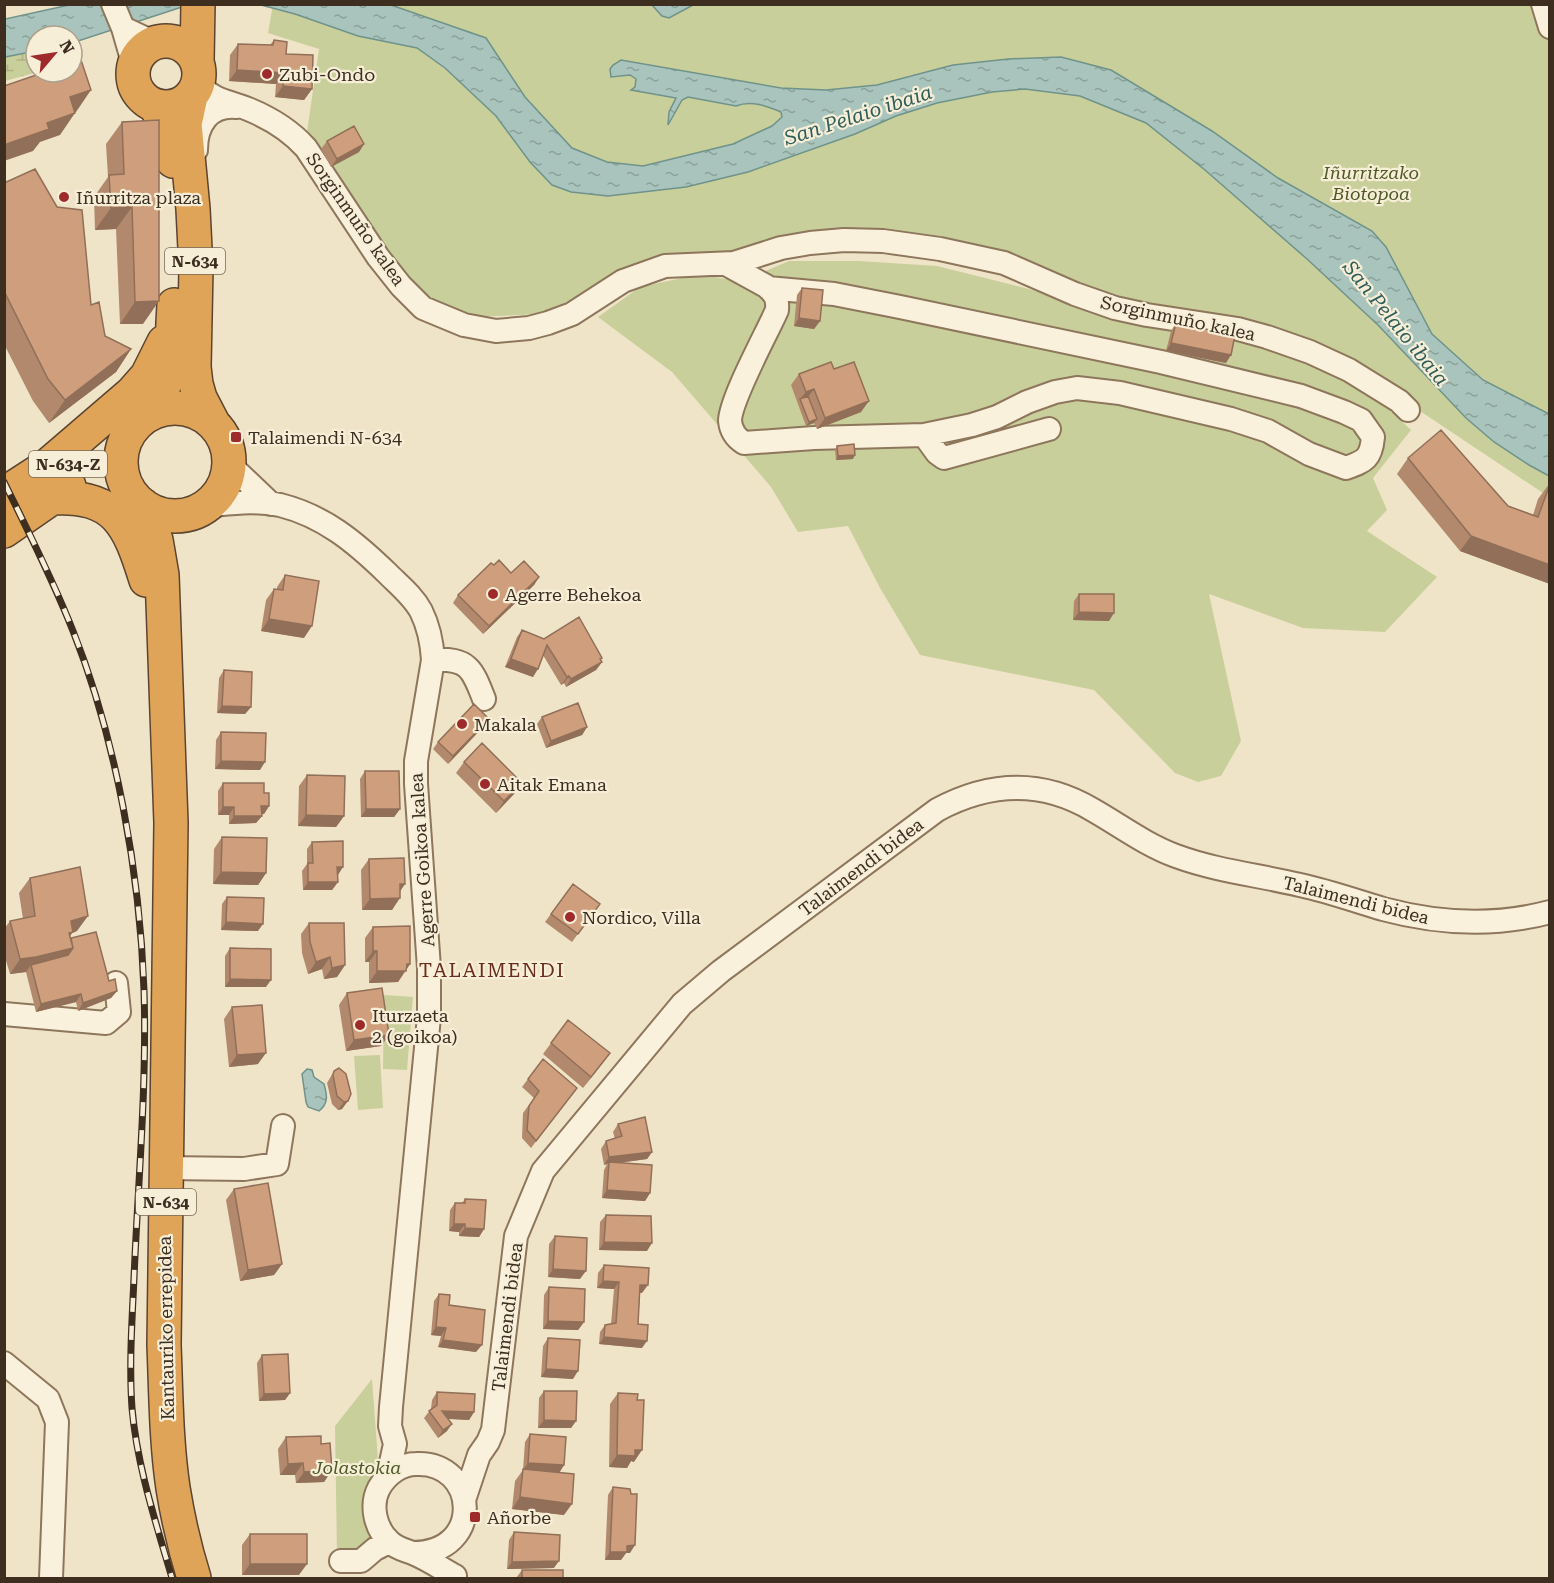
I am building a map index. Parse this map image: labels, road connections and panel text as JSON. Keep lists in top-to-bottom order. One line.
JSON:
{"streets":{"highway":["N-634","N-634-Z","Kantauriko errepidea"],"street":["Sorginmuño kalea","Agerre Goikoa kalea","Talaimendi bidea"]},"crossings":[["Sorginmuño kalea","N-634"],["N-634","N-634-Z"],["N-634","Agerre Goikoa kalea"],["N-634","Kantauriko errepidea"],["N-634-Z","Agerre Goikoa kalea"],["Agerre Goikoa kalea","Talaimendi bidea"]],"districts":["TALAIMENDI"],"water":["San Pelaio ibaia"],"parks":["Iñurritzako Biotopoa","Jolastokia"],"places":{"other":["Zubi-Ondo","Iñurritza plaza","Agerre Behekoa","Makala","Aitak Emana","Nordico, Villa","Iturzaeta 2 (goikoa)"],"transit":["Talaimendi N-634","Añorbe"]},"north":"top right"}
